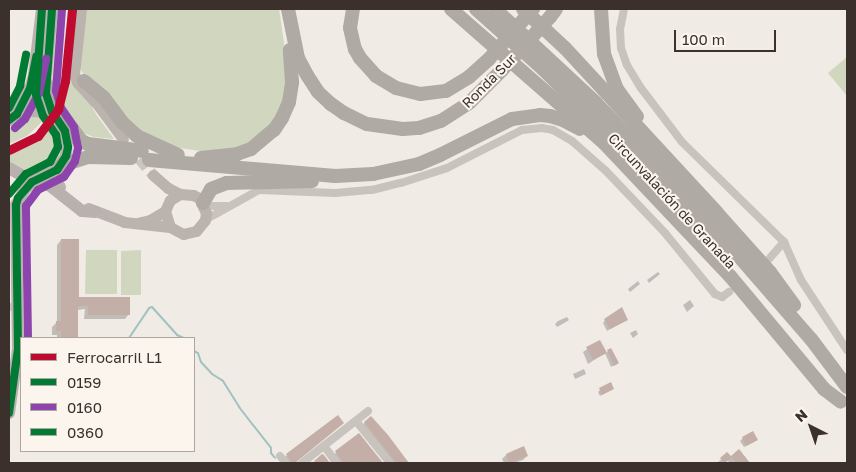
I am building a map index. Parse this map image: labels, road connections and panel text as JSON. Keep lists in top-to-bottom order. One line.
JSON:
{"streets":{"highway":["Ronda Sur","Circunvalación de Granada"]},"lines":["rail line L1","transit line 0159","transit line 0360","transit line 0160"],"legend":["Ferrocarril L1","0159","0160","0360"],"scale_bar":"100 m","north":"top left"}
